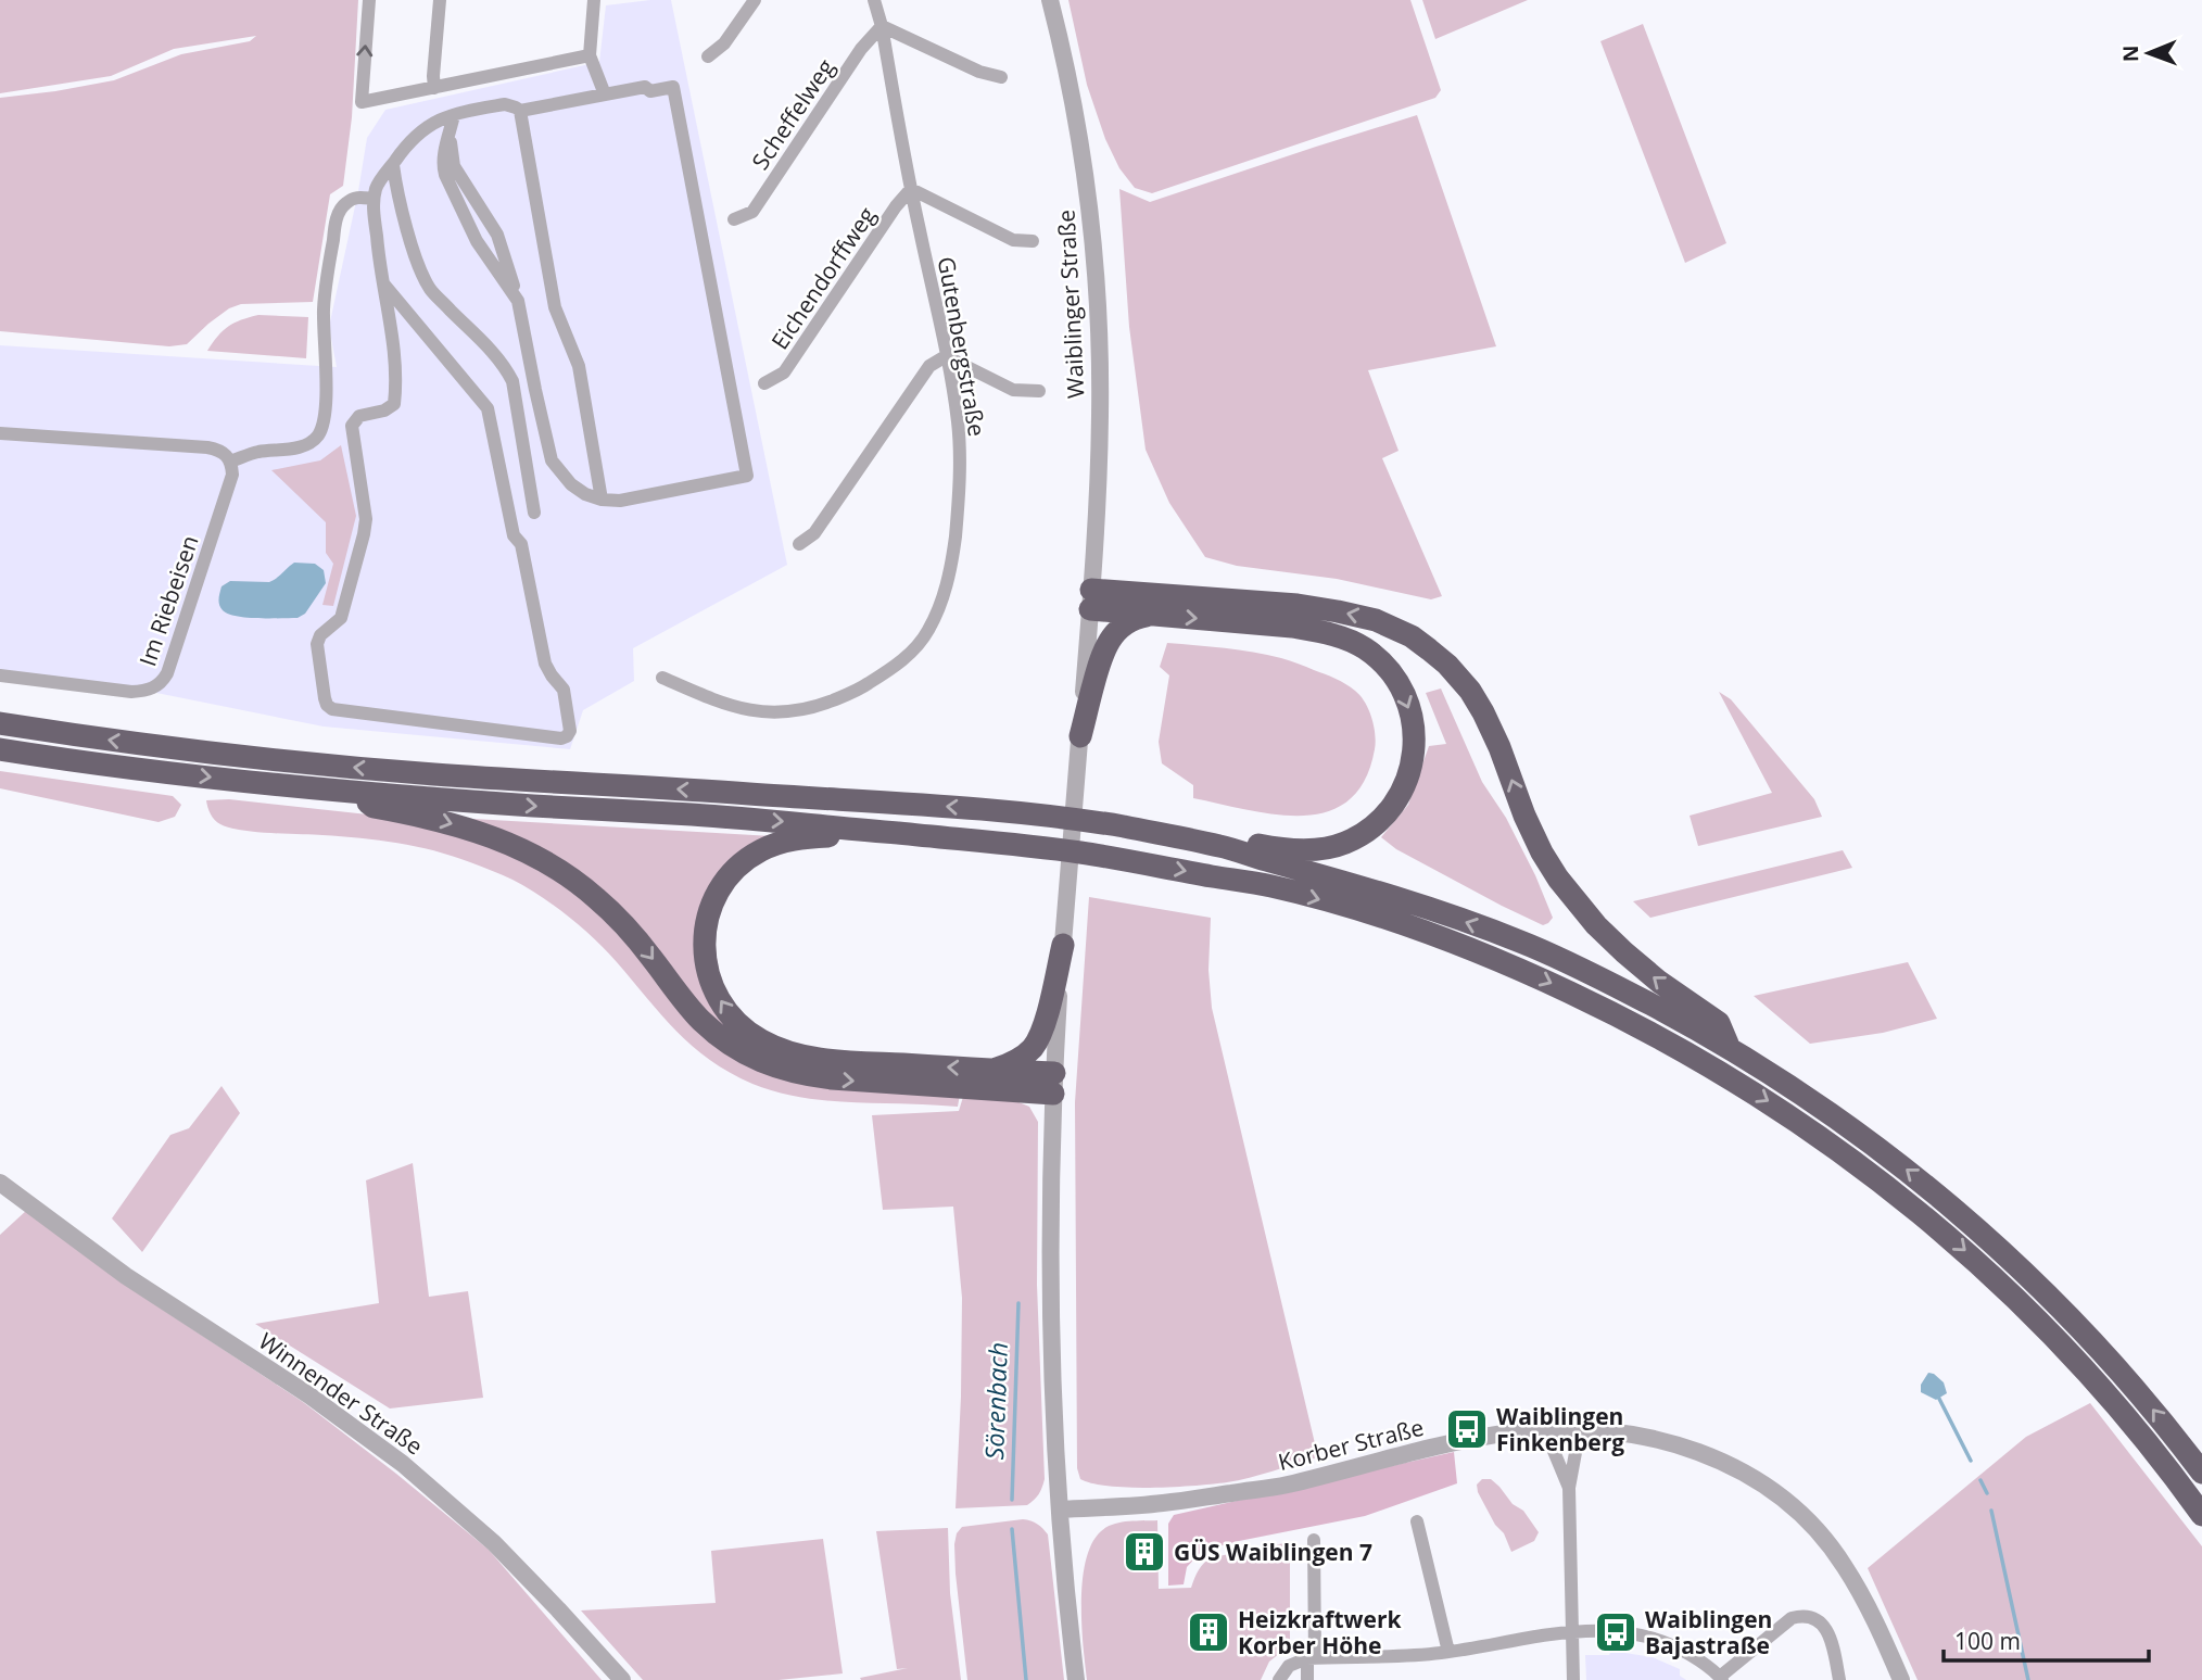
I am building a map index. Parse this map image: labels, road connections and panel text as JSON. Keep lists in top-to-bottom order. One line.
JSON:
{"streets":{"street":["Scheffelweg","Eichendorffweg","Waiblinger Straße","Gutenbergstraße","Im Riebeisen","Winnender Straße","Korber Straße"]},"crossings":[["Scheffelweg","Gutenbergstraße"],["Eichendorffweg","Gutenbergstraße"],["Waiblinger Straße","Korber Straße"]],"water":["Sörenbach"],"places":{"bus stop":["Waiblingen Finkenberg","Waiblingen Bajastraße"],"building":["GÜS Waiblingen 7","Heizkraftwerk Korber Höhe"]},"scale_bar":"100 m","north":"left"}
